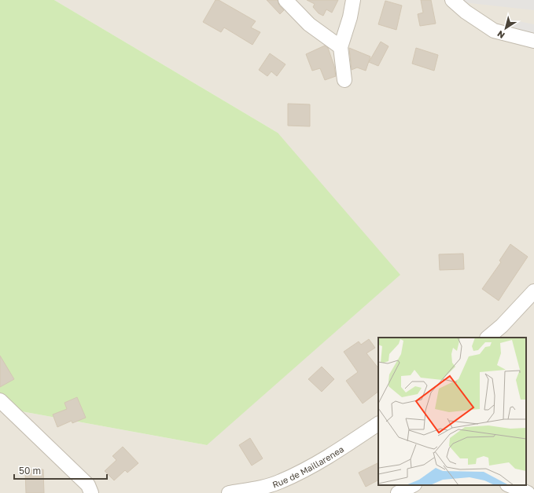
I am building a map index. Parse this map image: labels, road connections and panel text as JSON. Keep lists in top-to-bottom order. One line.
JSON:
{"streets":{"street":["Rue de Maillarenea"]},"scale_bar":"50 m","north":"bottom left"}
